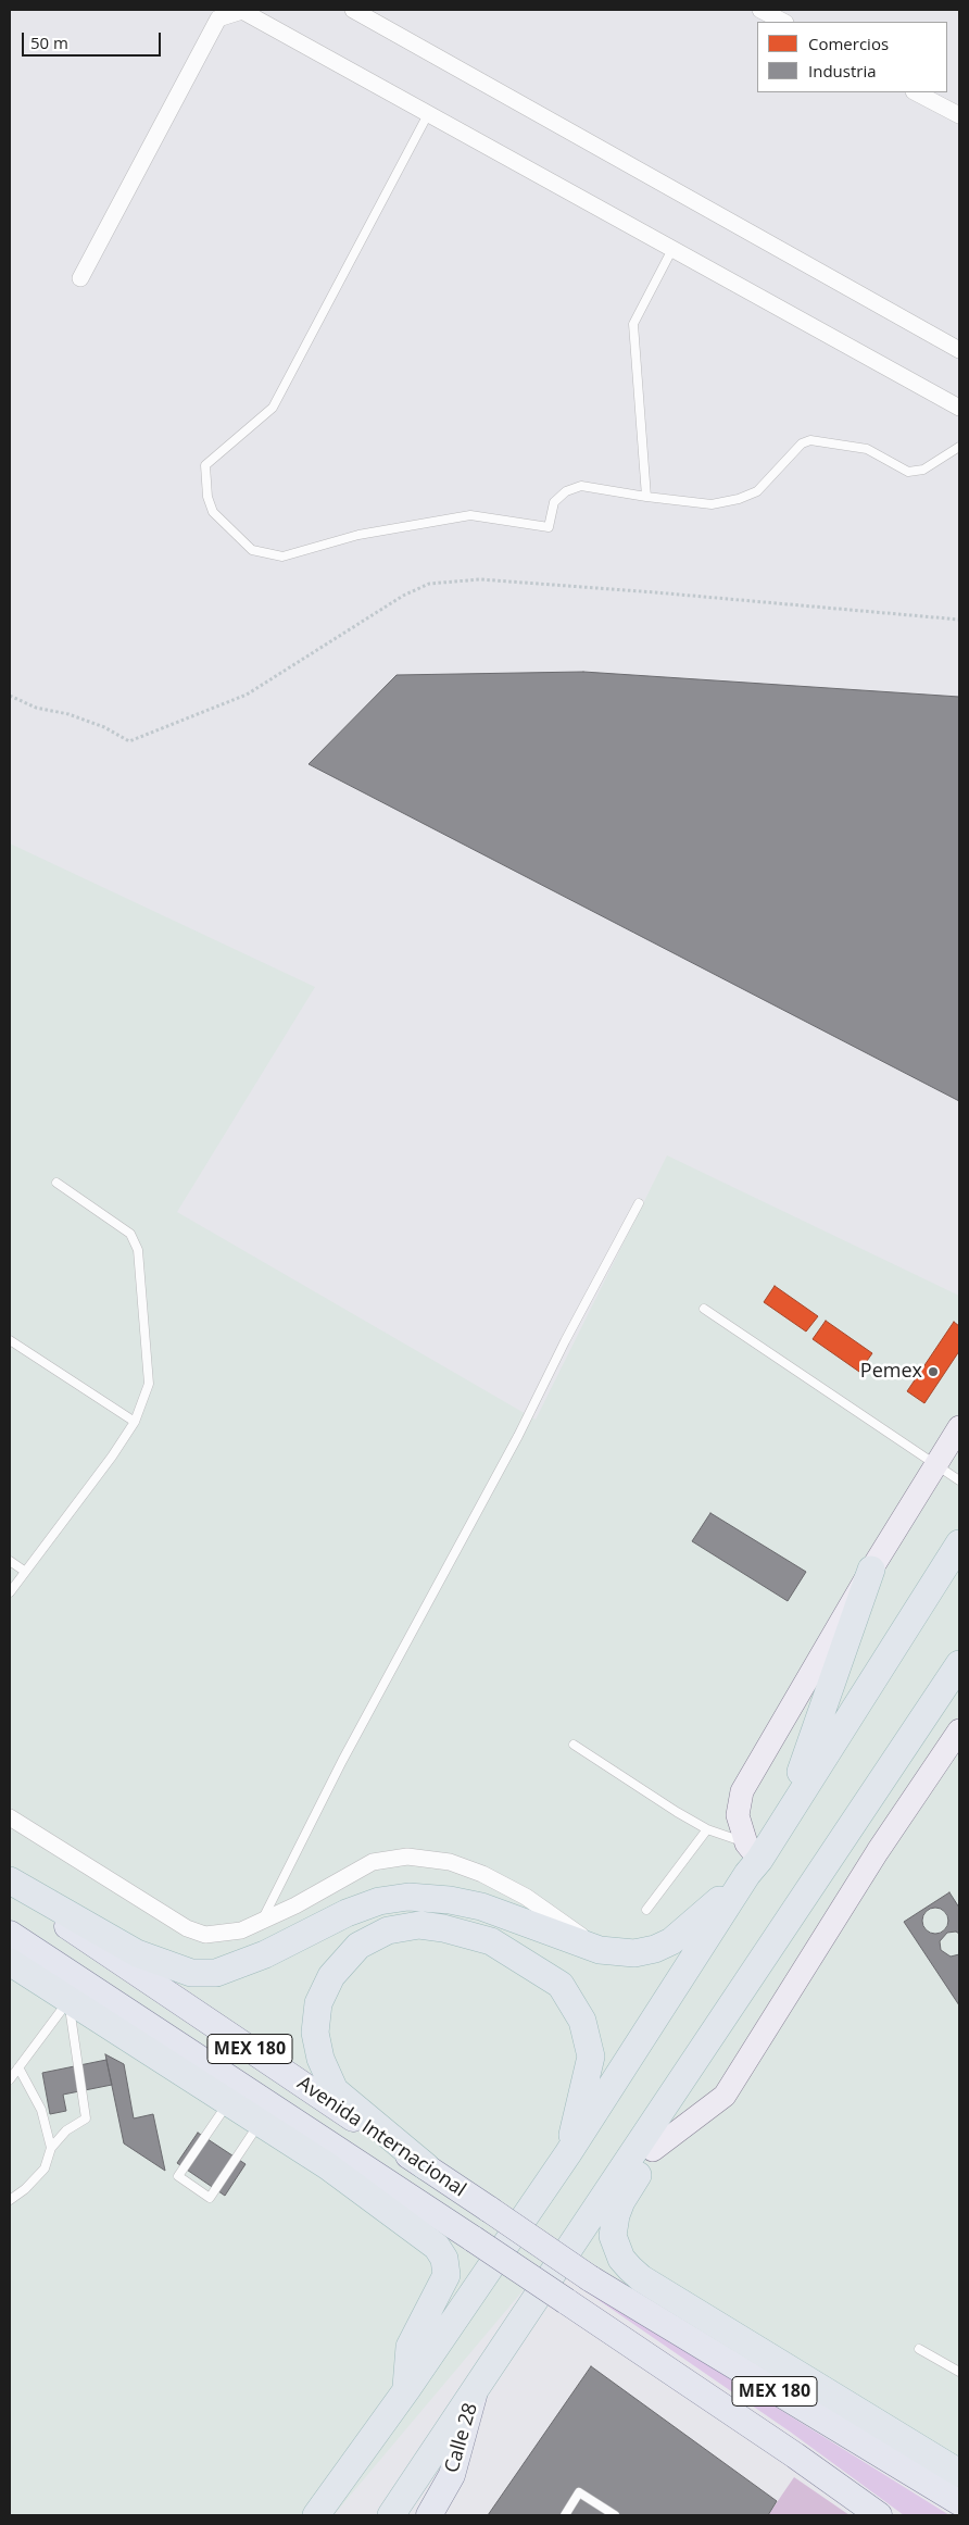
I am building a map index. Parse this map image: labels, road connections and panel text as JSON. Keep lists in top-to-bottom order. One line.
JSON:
{"streets":{"main road":["MEX 180","Avenida Internacional","Calle 28"]},"places":["Pemex"],"legend":["Comercios","Industria"],"scale_bar":"50 m"}
